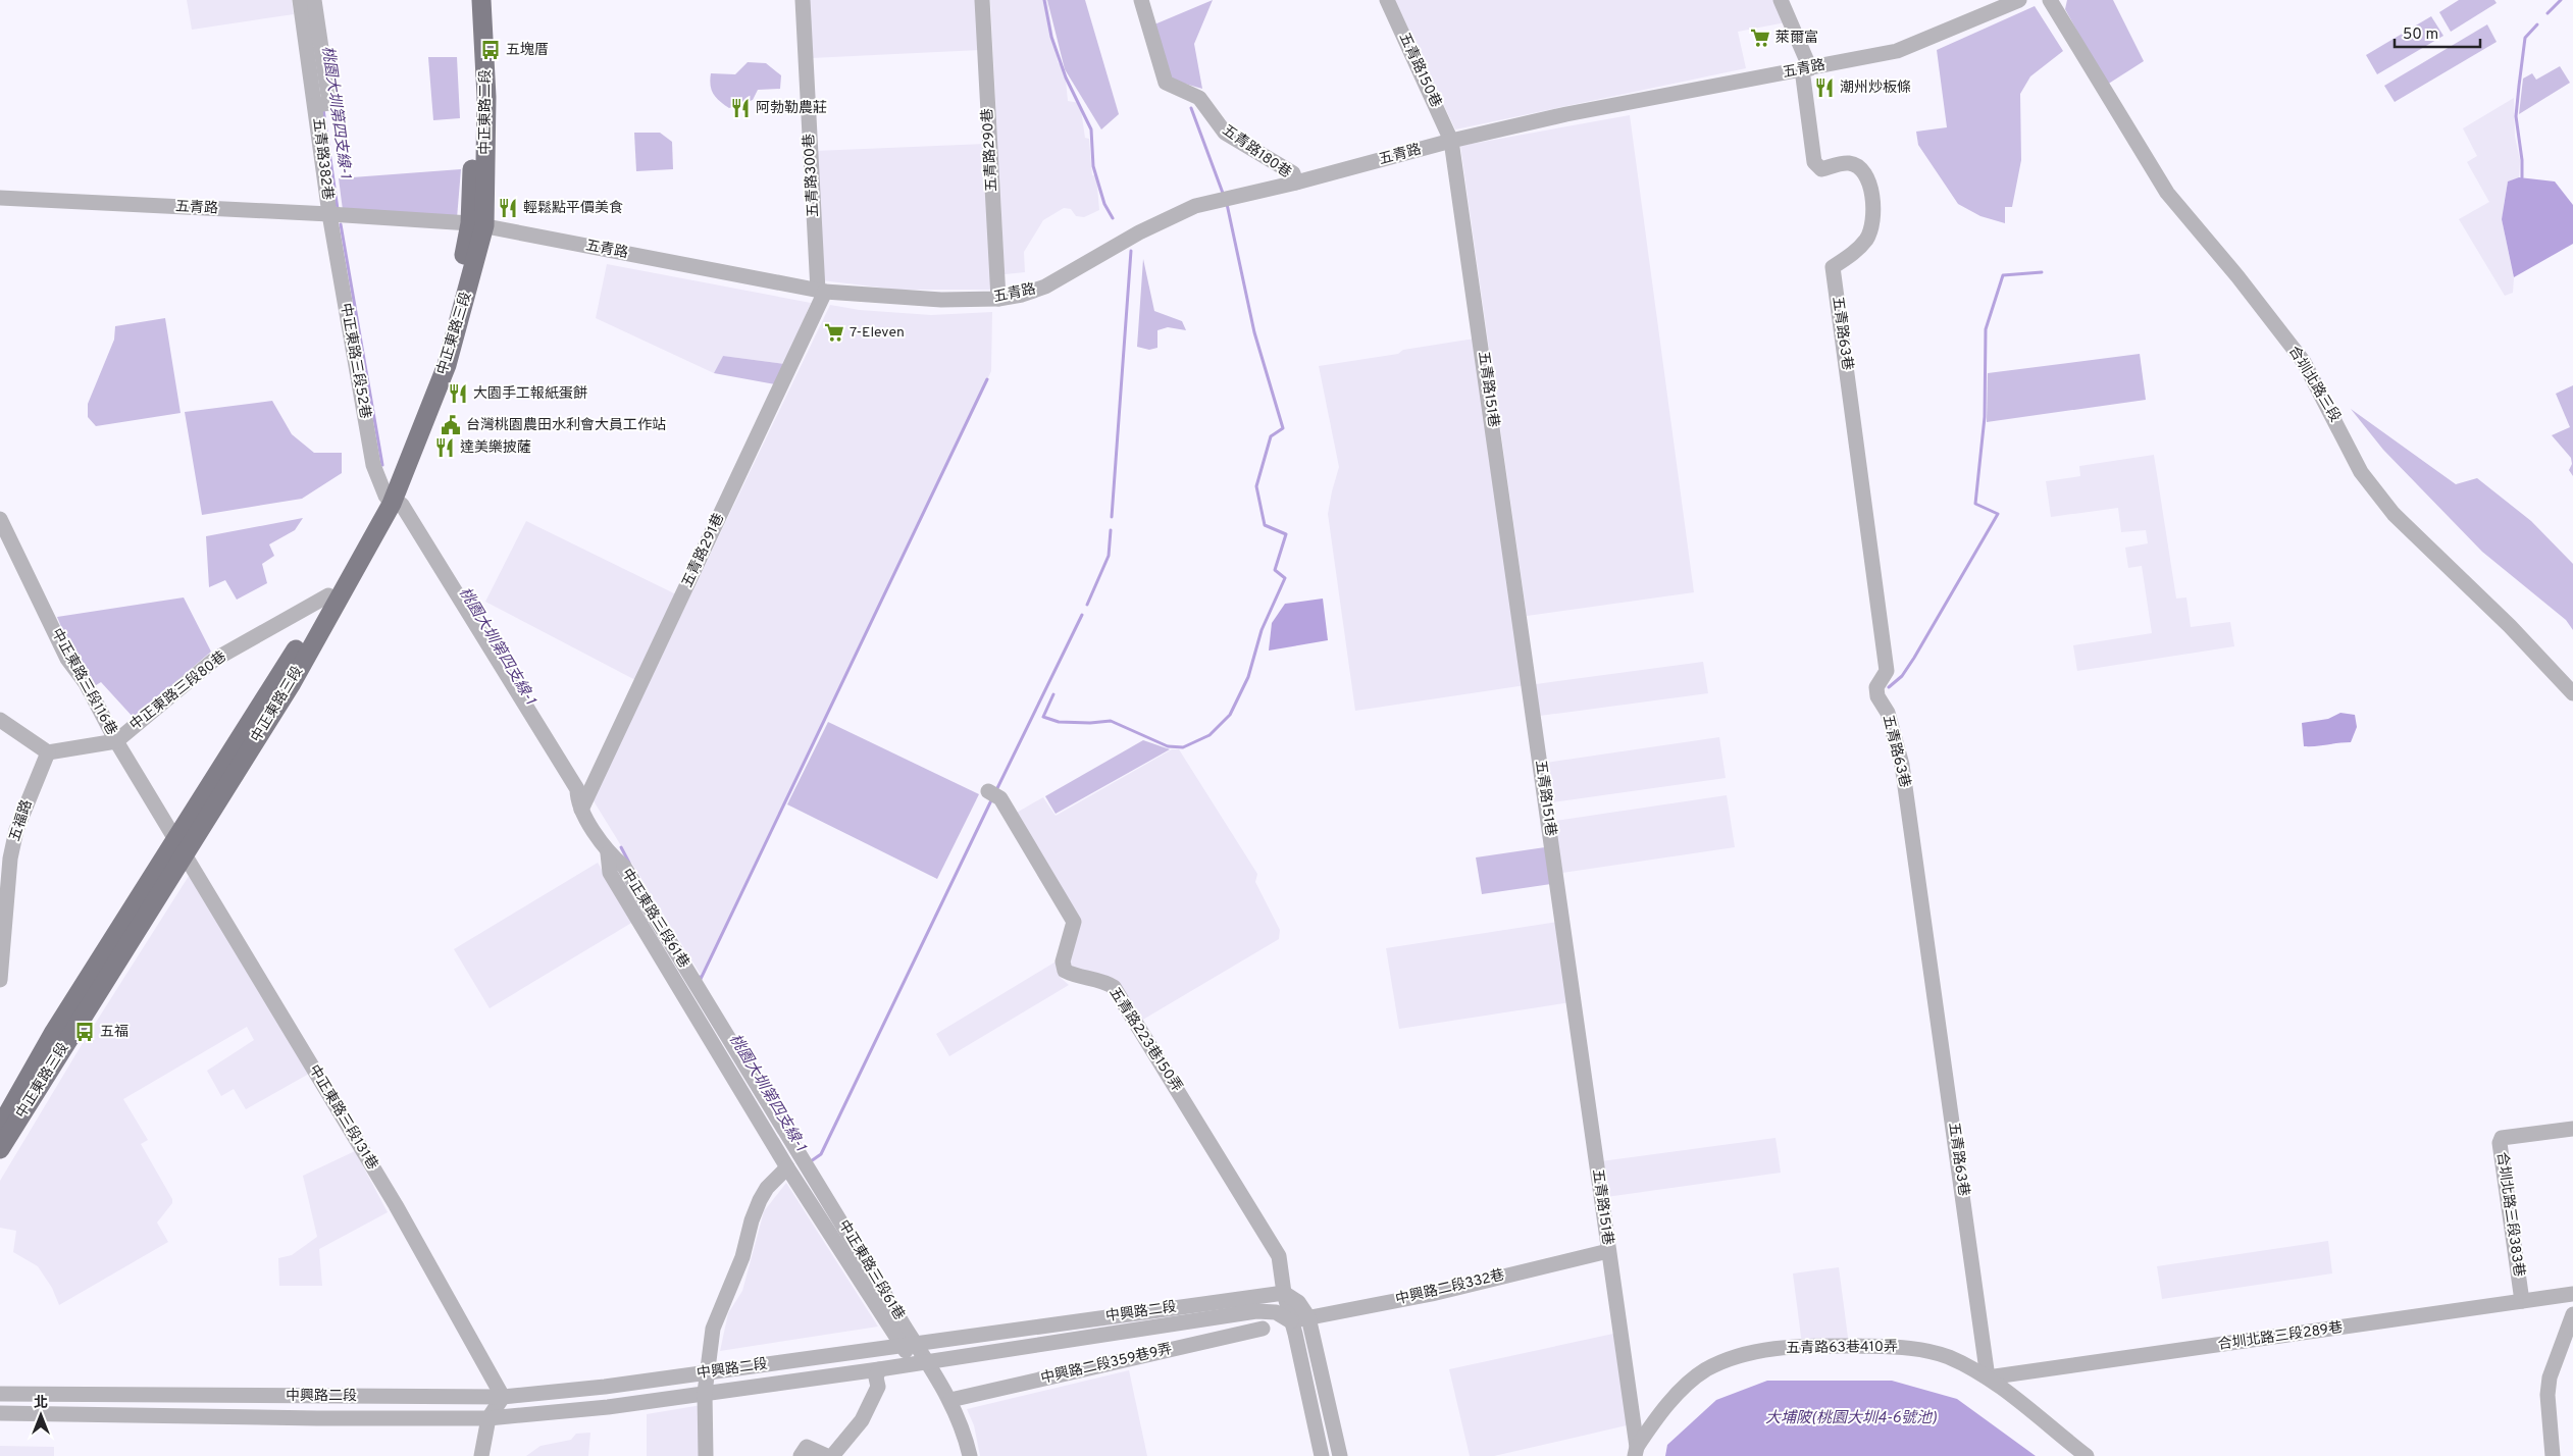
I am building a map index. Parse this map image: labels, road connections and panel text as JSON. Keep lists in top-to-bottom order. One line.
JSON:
{"streets":{"main road":["中正東路二段","中正東路三段"],"street":["五青路","五青路150巷","五青路290巷","五青路180巷","五青路382巷","五青路300巷","五青路63巷","中正東路三段52巷","合圳北路三段","五青路151巷","五青路291巷","中正東路三段116巷","中正東路三段80巷","五福路","中正東路三段61巷","五青路223巷150弄","中正東路三段131巷","合圳北路三段383巷","中興路二段332巷","中興路二段","合圳北路三段289巷","五青路63巷410弄","中興路二段359巷9弄"]},"crossings":[["五青路","五青路150巷"],["五青路","中正東路二段"],["五青路","五青路290巷"],["五青路","五青路180巷"],["五青路","五青路382巷"],["五青路","五青路300巷"],["五青路","中正東路三段"],["五青路","五青路63巷"],["五青路","中正東路三段52巷"],["五青路","五青路151巷"],["五青路","五青路291巷"],["五青路150巷","五青路151巷"],["中正東路二段","中正東路三段"],["五青路382巷","中正東路三段52巷"],["五青路300巷","五青路291巷"],["中正東路三段","中正東路三段52巷"],["中正東路三段","中正東路三段116巷"],["中正東路三段","中正東路三段80巷"],["中正東路三段","中正東路三段61巷"],["中正東路三段","中正東路三段131巷"],["五青路63巷","合圳北路三段289巷"],["五青路63巷","五青路63巷410弄"],["中正東路三段52巷","中正東路三段61巷"],["五青路151巷","中興路二段332巷"],["五青路151巷","五青路63巷410弄"],["五青路291巷","中正東路三段61巷"],["中正東路三段116巷","中正東路三段80巷"],["中正東路三段116巷","中正東路三段131巷"],["中正東路三段61巷","中興路二段"],["五青路223巷150弄","中興路二段"],["中正東路三段131巷","中興路二段"],["合圳北路三段383巷","合圳北路三段289巷"],["中興路二段332巷","中興路二段"],["合圳北路三段289巷","五青路63巷410弄"]],"water":["桃園大圳第四支線-1","大埔陂(桃園大圳4-6號池)"],"places":{"supermarket":["萊爾富","7-Eleven"],"bus stop":["五塊厝","五福"],"restaurant":["潮州炒板條","阿勃勒農莊","輕鬆點平價美食","大園手工報紙蛋餅","達美樂披薩"],"public building":["台灣桃園農田水利會大員工作站"]},"scale_bar":"50 m","north":"top"}
